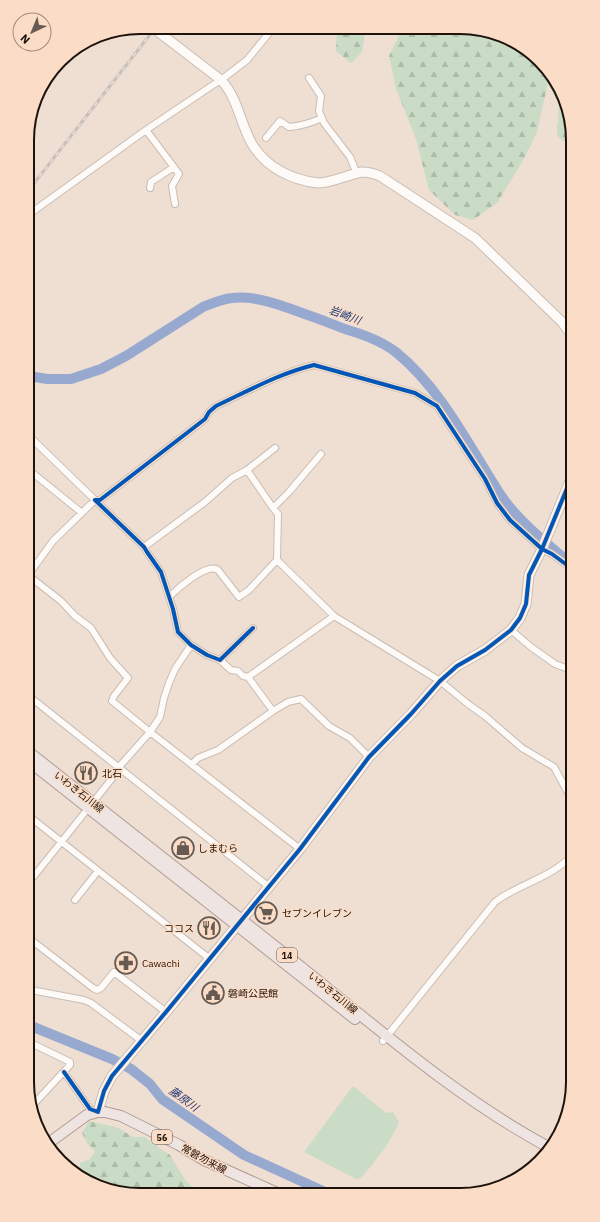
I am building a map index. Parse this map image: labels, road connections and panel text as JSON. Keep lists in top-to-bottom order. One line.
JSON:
{"streets":{"main road":["いわき石川線","14","56","常磐勿来線"]},"water":["岩崎川","藤原川"],"places":{"restaurant":["北石","ココス"],"shop":["しまむら"],"supermarket":["セブンイレブン"],"pharmacy":["Cawachi"],"public building":["磐崎公民館"]},"north":"bottom left"}
